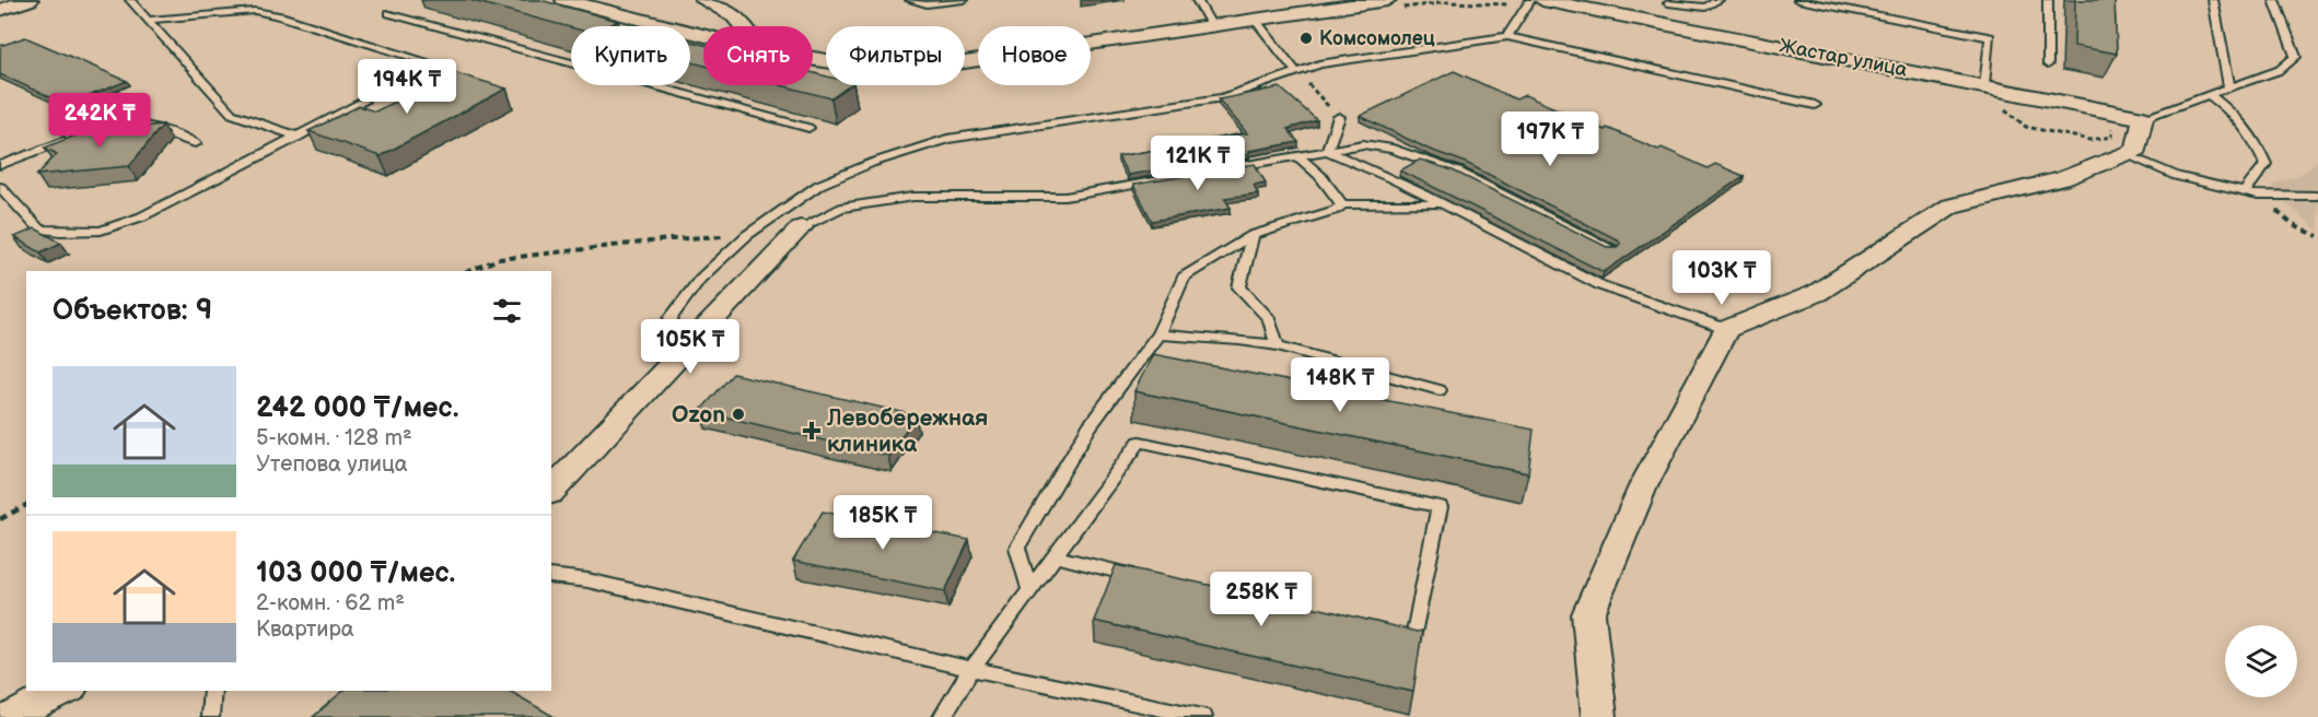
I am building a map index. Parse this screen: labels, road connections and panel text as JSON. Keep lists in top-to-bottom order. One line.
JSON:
{"streets":{"street":["Жастар улица"]},"places":{"other":["Комсомолец","Ozon"],"health":["Левобережная клиника"]},"page":{"chip":["Купить","Снять","Фильтры","Новое"],"price":["194K ₸","242K ₸","197K ₸","121K ₸","103K ₸","105K ₸","148K ₸","185K ₸","258K ₸"],"heading":"Объектов: 9","list":[{"name":"242 000 ₸/мес.","note":"5-комн. · 128 m² · Утепова улица"},{"name":"103 000 ₸/мес.","note":"2-комн. · 62 m² · Квартира"}]}}
